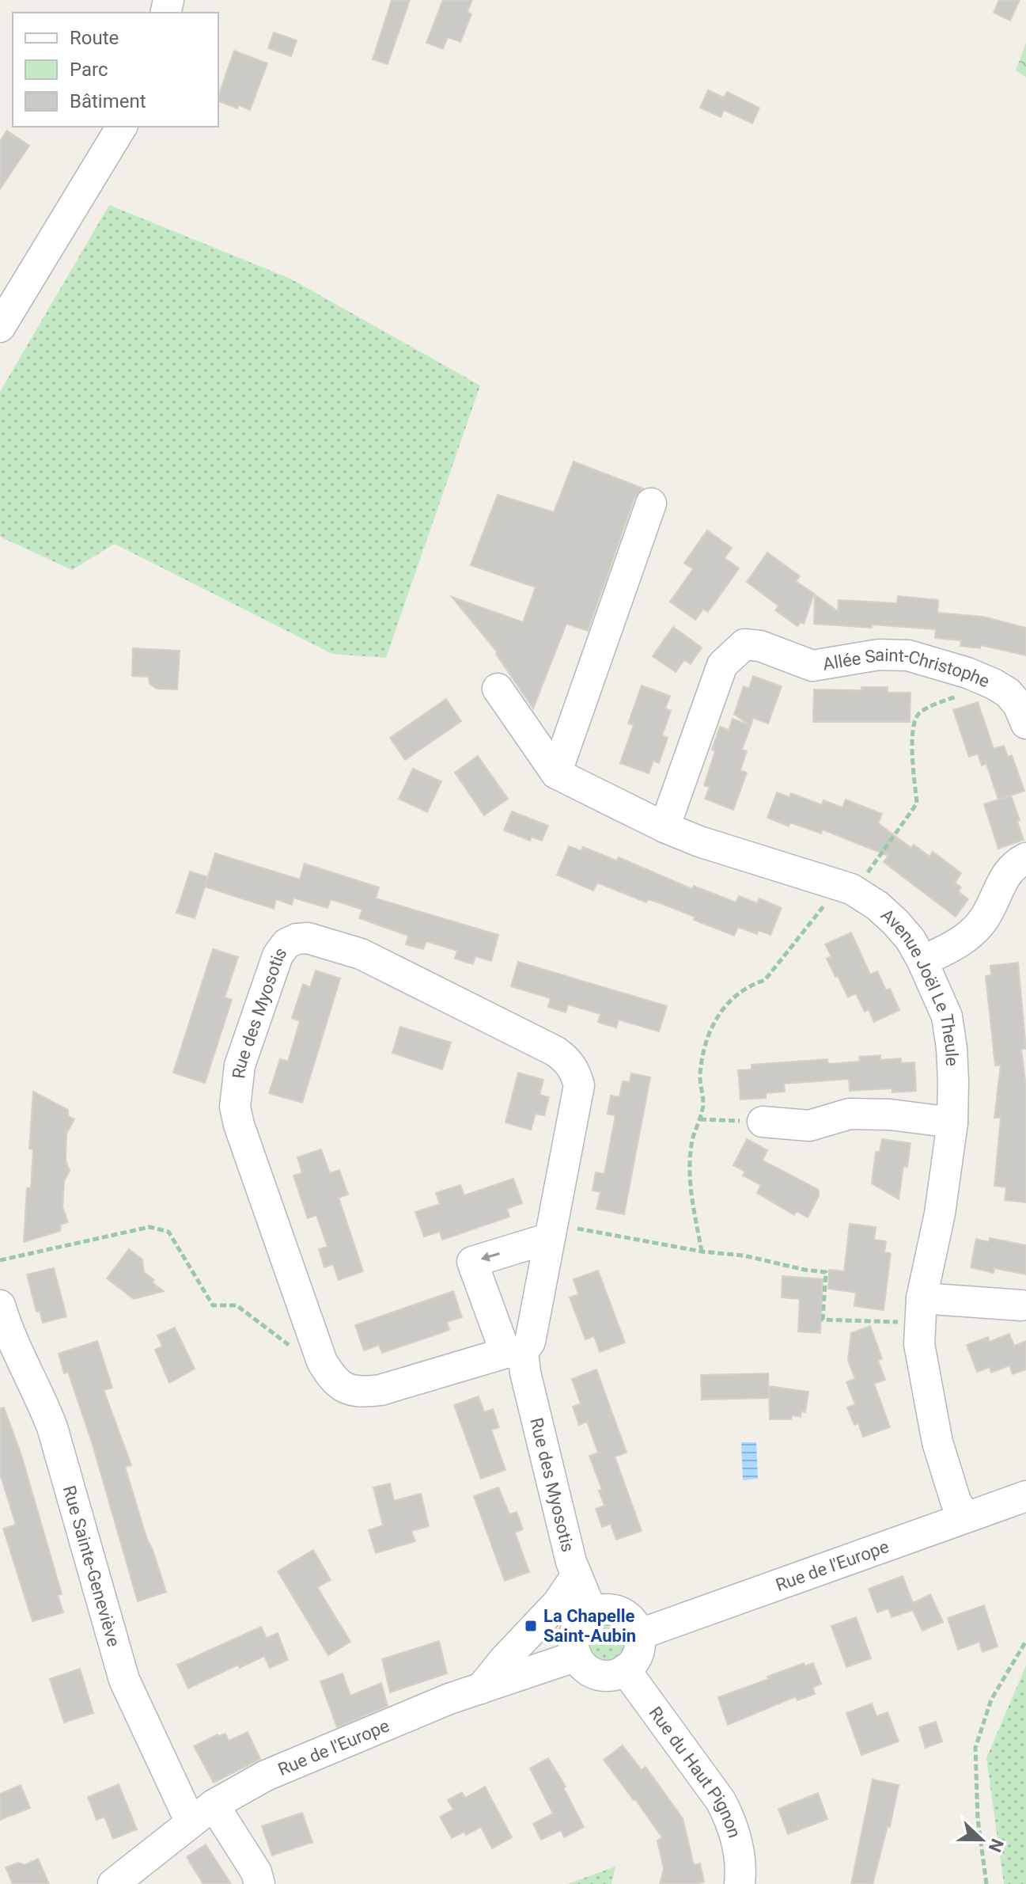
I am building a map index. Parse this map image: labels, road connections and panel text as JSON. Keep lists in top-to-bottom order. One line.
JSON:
{"streets":{"street":["Allée Saint-Christophe","Avenue Joël Le Theule","Rue des Myosotis","Rue Sainte-Geneviève","Rue de l'Europe","Rue du Haut Pignon"]},"crossings":[["Allée Saint-Christophe","Avenue Joël Le Theule"],["Avenue Joël Le Theule","Rue de l'Europe"],["Rue des Myosotis","Rue de l'Europe"],["Rue des Myosotis","Rue du Haut Pignon"],["Rue Sainte-Geneviève","Rue de l'Europe"],["Rue de l'Europe","Rue du Haut Pignon"]],"places":{"transit":["La Chapelle Saint-Aubin"]},"legend":["Route","Parc","Bâtiment"],"north":"right"}
